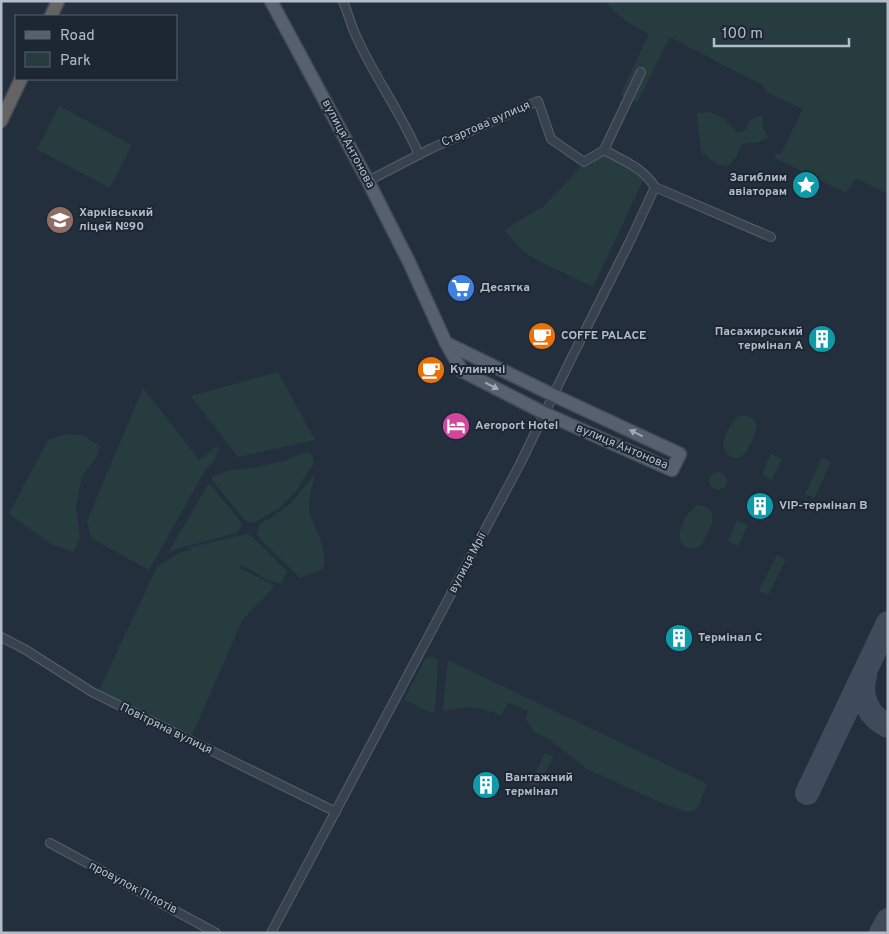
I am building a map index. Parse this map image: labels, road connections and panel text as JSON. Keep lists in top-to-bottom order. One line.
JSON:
{"streets":{"main road":["вулиця Антонова"],"street":["Стартова вулиця","вулиця Мрії","Повітряна вулиця","провулок Пілотів"]},"crossings":[["Стартова вулиця","вулиця Антонова"],["вулиця Антонова","вулиця Мрії"],["вулиця Мрії","Повітряна вулиця"]],"places":{"place":["Загиблим авіаторам"],"school or university":["Харківський ліцей №90"],"supermarket":["Десятка"],"cafe":["COFFE PALACE","Кулиничі"],"building":["Пасажирський термінал A","VIP-термінал B","Термінал C","Вантажний термінал"],"hotel":["Aeroport Hotel"]},"legend":["Road","Park"],"scale_bar":"100 m"}
